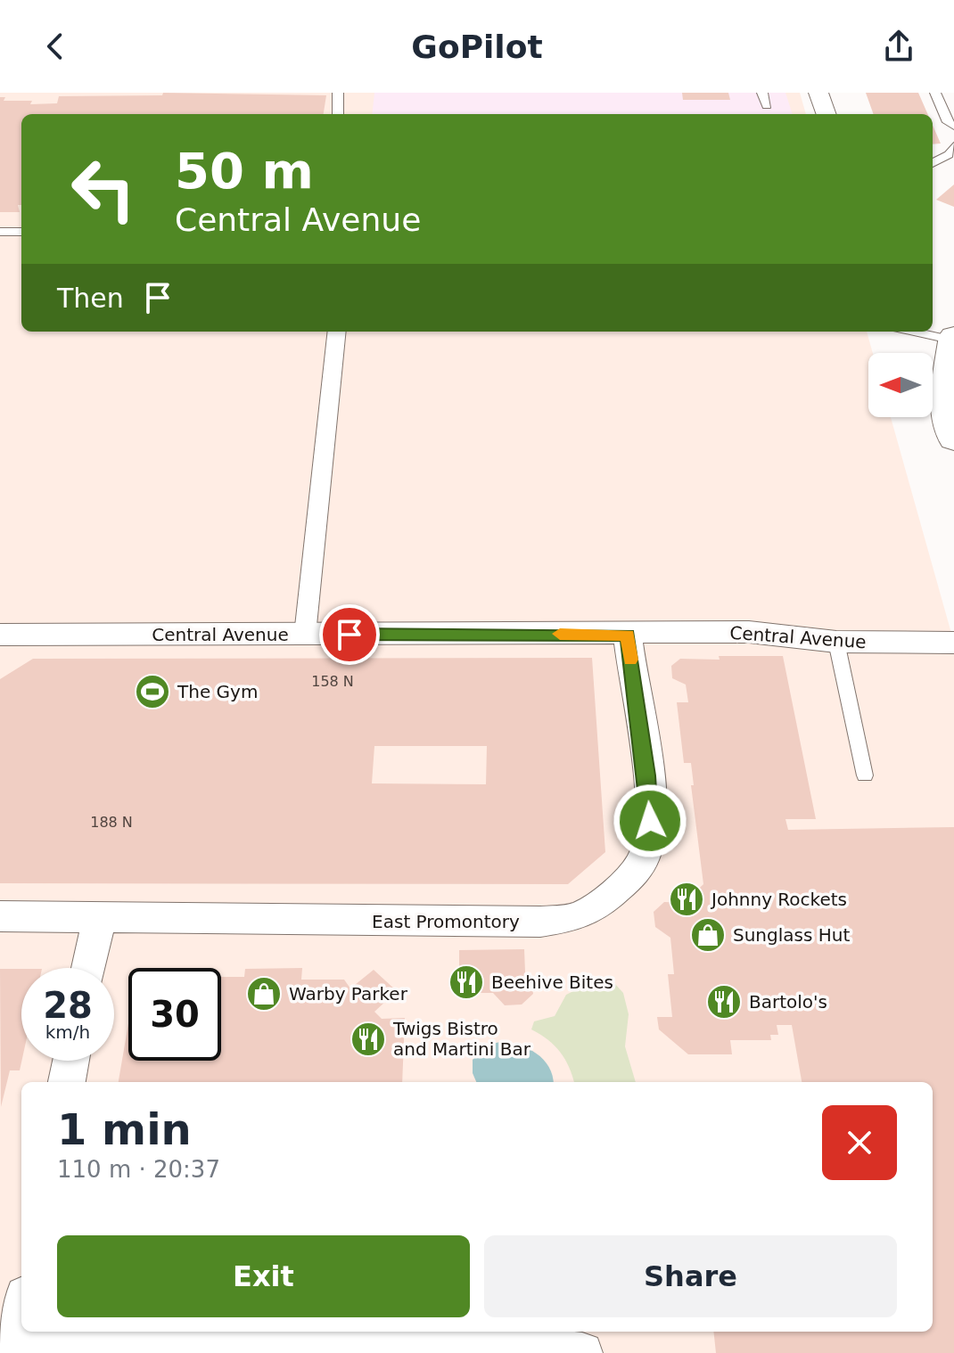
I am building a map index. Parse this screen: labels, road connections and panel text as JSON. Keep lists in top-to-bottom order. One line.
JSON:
{"streets":{"street":["Central Avenue","East Promontory"]},"crossings":[["Central Avenue","East Promontory"]],"places":{"sports":["The Gym"],"restaurant":["Johnny Rockets","Beehive Bites","Bartolo's","Twigs Bistro and Martini Bar"],"shop":["Sunglass Hut","Warby Parker"]},"house_numbers":["158 N","188 N"],"north":"left","page":{"header":"GoPilot","turn":["50 m","Central Avenue"],"then":"Then","speed":"28 km/h","limit":"30","heading":["1 min","110 m · 20:37"],"buttons":["Exit","Share"]}}
